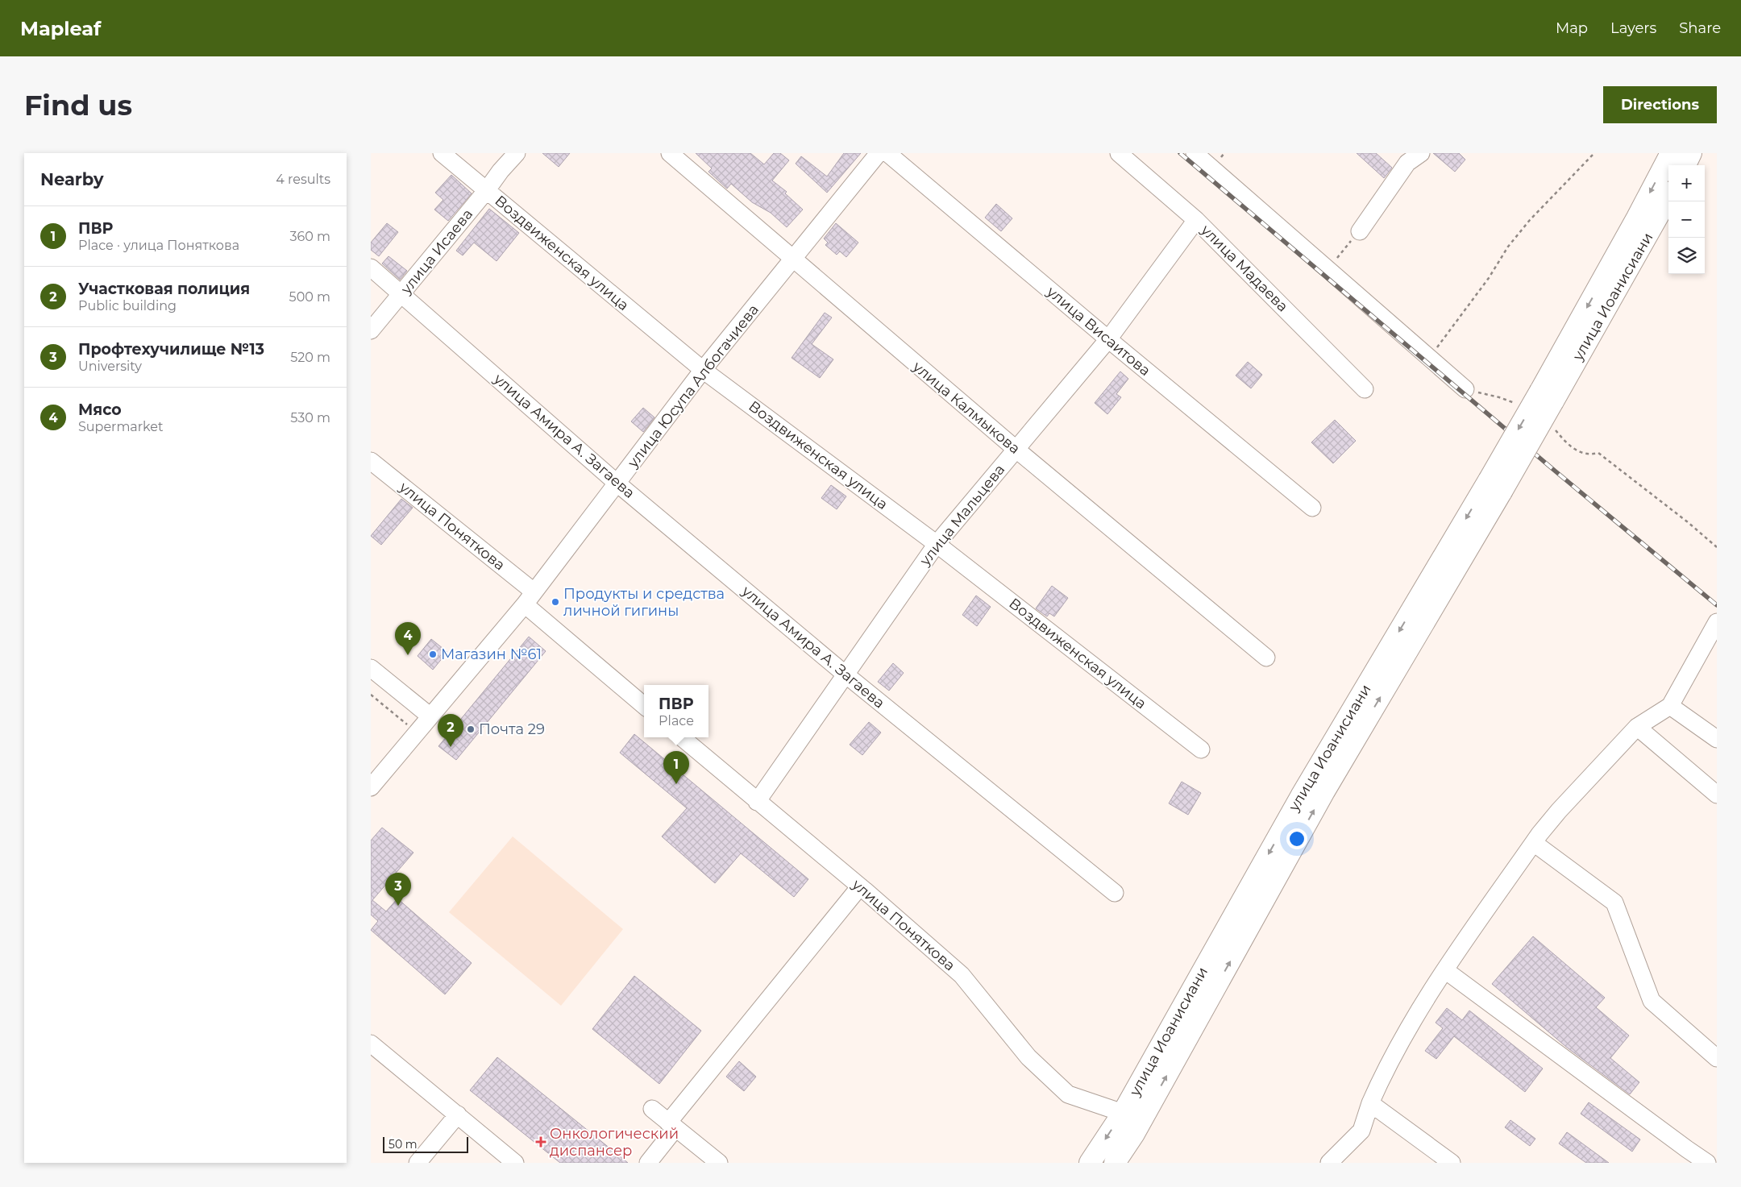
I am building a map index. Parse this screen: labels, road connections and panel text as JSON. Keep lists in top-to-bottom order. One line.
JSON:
{"streets":{"main road":["улица Иоанисиани"],"street":["улица Исаева","Воздвиженская улица","улица Мадаева","улица Висаитова","улица Юсупа Албогачиева","улица Калмыкова","улица Амира А. Загаева","улица Мальцева","улица Поняткова"]},"crossings":[["улица Исаева","Воздвиженская улица"],["улица Исаева","улица Амира А. Загаева"],["Воздвиженская улица","улица Юсупа Албогачиева"],["Воздвиженская улица","улица Мальцева"],["улица Мадаева","улица Мальцева"],["улица Иоанисиани","улица Поняткова"],["улица Висаитова","улица Мальцева"],["улица Юсупа Албогачиева","улица Калмыкова"],["улица Юсупа Албогачиева","улица Амира А. Загаева"],["улица Юсупа Албогачиева","улица Поняткова"],["улица Калмыкова","улица Мальцева"],["улица Амира А. Загаева","улица Мальцева"],["улица Мальцева","улица Поняткова"]],"places":{"other":["Продукты и средства личной гигины","Магазин №61","Почта 29"],"health":["Онкологический диспансер"]},"scale_bar":"50 m","page":{"header":"Mapleaf","nav":["Map","Layers","Share"],"buttons":"Directions","title":"Find us","heading":["Nearby","4 results"],"map_buttons":["+","−"],"list":[{"mark":"1","name":"ПВР","note":"Place · улица Поняткова","value":"360 m"},{"mark":"2","name":"Участковая полиция","note":"Public building","value":"500 m"},{"mark":"3","name":"Профтехучилище №13","note":"University","value":"520 m"},{"mark":"4","name":"Мясо","note":"Supermarket","value":"530 m"}],"pins":["4","2","1","3"],"popup":["ПВР","Place"],"scale":"50 m"}}
